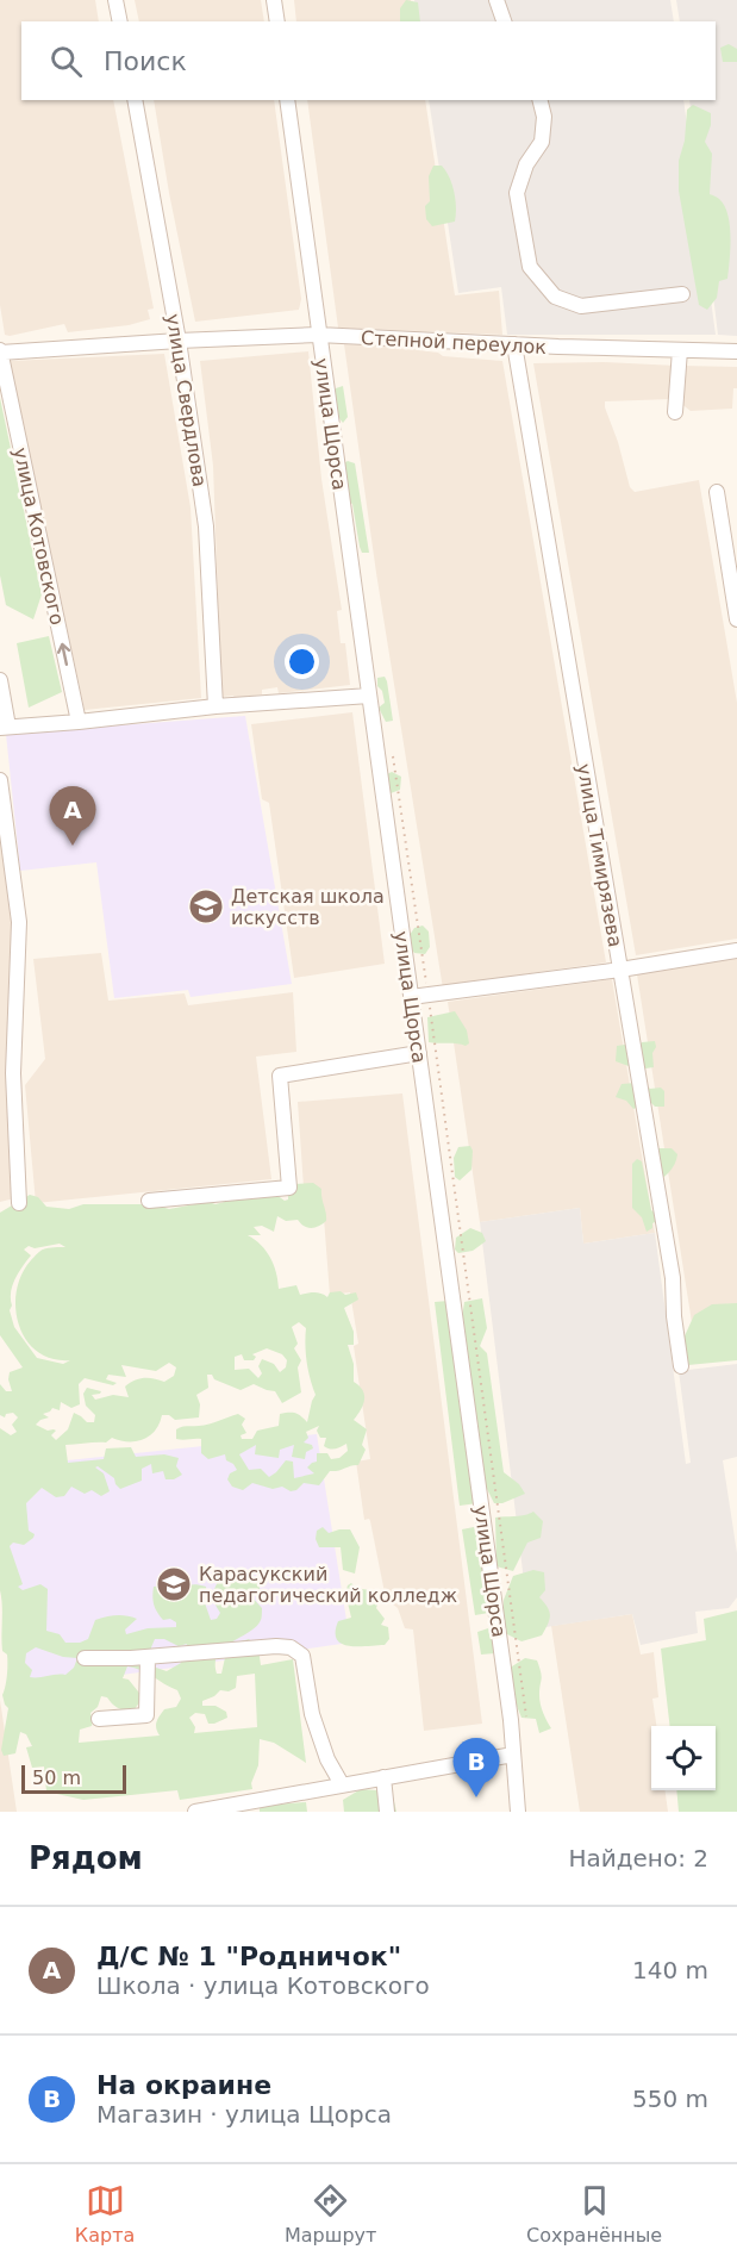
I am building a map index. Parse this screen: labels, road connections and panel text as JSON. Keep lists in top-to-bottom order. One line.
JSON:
{"streets":{"street":["Степной переулок","улица Свердлова","улица Щорса","улица Котовского","улица Тимирязева"]},"crossings":[["Степной переулок","улица Свердлова"],["Степной переулок","улица Щорса"],["Степной переулок","улица Котовского"],["Степной переулок","улица Тимирязева"]],"one_way":["улица Котовского"],"places":{"school or university":["Детская школа искусств","Карасукский педагогический колледж"]},"scale_bar":"50 m","page":{"search":"Поиск","pins":["A","B"],"scale":"50 m","heading":["Рядом","Найдено: 2"],"list":[{"mark":"A","name":"Д/С № 1 \"Родничок\"","note":"Школа · улица Котовского","value":"140 m"},{"mark":"B","name":"На окраине","note":"Магазин · улица Щорса","value":"550 m"}],"nav":["Карта","Маршрут","Сохранённые"]}}
